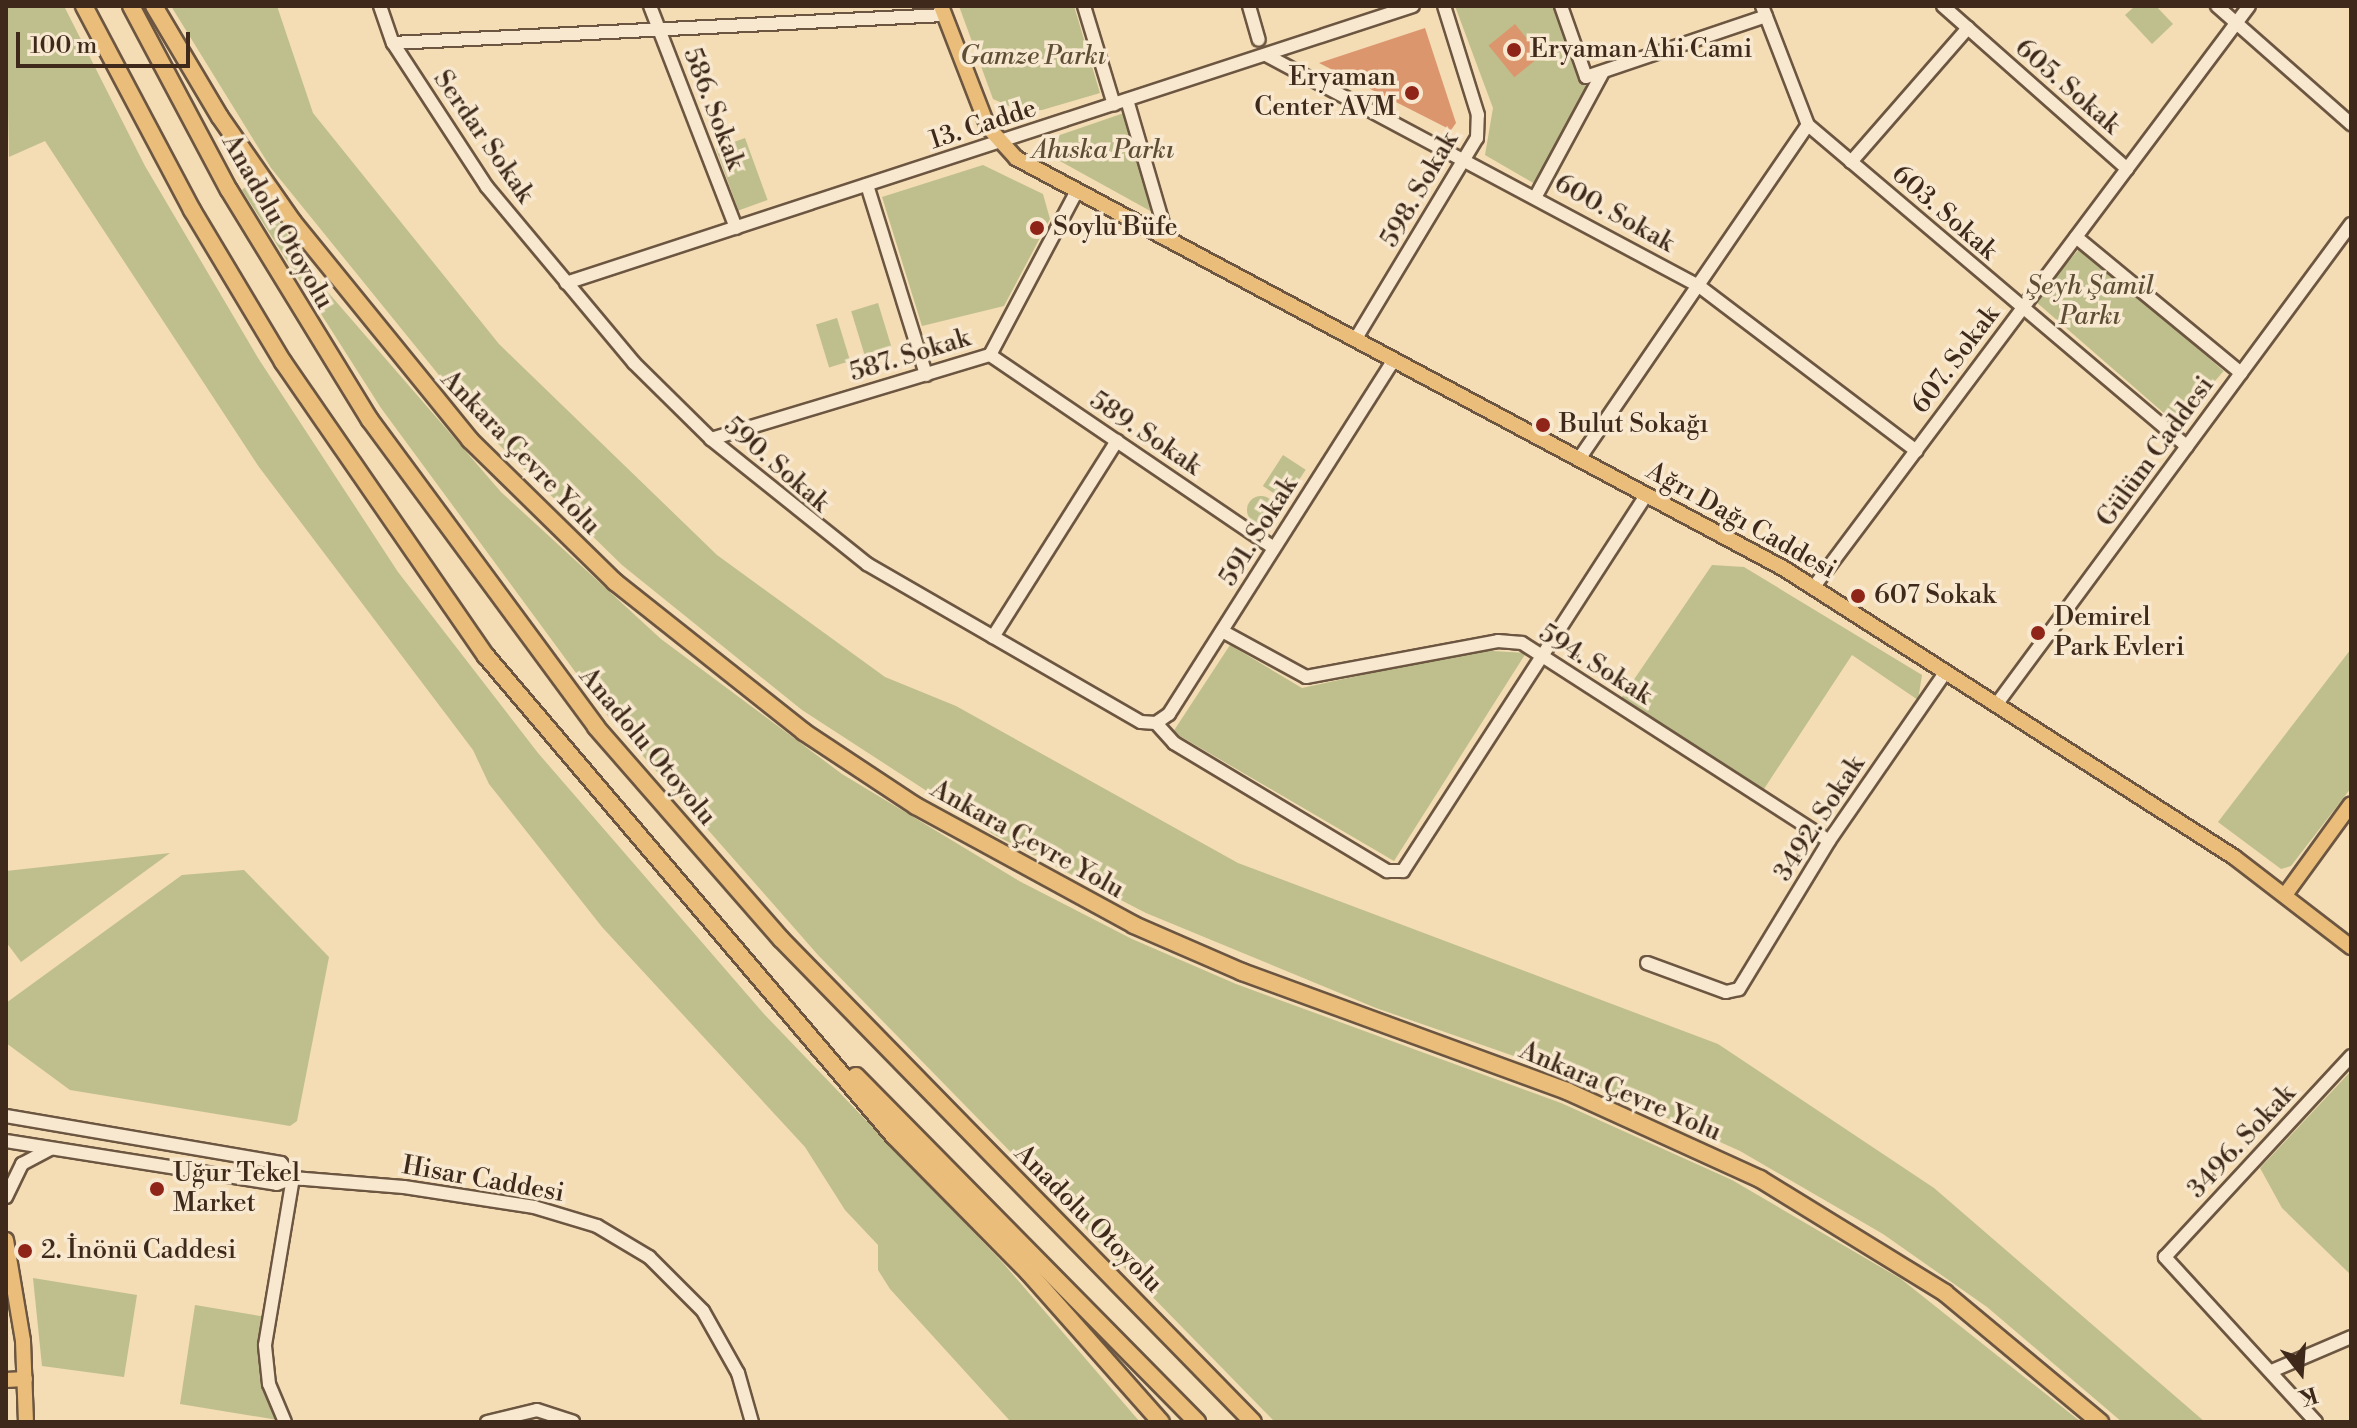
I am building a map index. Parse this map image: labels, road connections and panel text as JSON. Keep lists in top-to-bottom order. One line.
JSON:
{"streets":{"highway":["Anadolu Otoyolu","Ankara Çevre Yolu"],"main road":["Ağrı Dağı Caddesi"],"street":["605. Sokak","586. Sokak","13. Cadde","Serdar Sokak","598. Sokak","603. Sokak","600. Sokak","587. Sokak","607. Sokak","589. Sokak","Gülüm Caddesi","590. Sokak","591. Sokak","594. Sokak","3492. Sokak","3496. Sokak","Hisar Caddesi"]},"crossings":[["605. Sokak","607. Sokak"],["586. Sokak","13. Cadde"],["13. Cadde","Serdar Sokak"],["13. Cadde","600. Sokak"],["13. Cadde","590. Sokak"],["13. Cadde","Ağrı Dağı Caddesi"],["Serdar Sokak","590. Sokak"],["598. Sokak","600. Sokak"],["598. Sokak","Ağrı Dağı Caddesi"],["603. Sokak","607. Sokak"],["603. Sokak","Gülüm Caddesi"],["600. Sokak","607. Sokak"],["587. Sokak","589. Sokak"],["587. Sokak","590. Sokak"],["587. Sokak","Ağrı Dağı Caddesi"],["607. Sokak","Ağrı Dağı Caddesi"],["589. Sokak","591. Sokak"],["Gülüm Caddesi","Ağrı Dağı Caddesi"],["590. Sokak","591. Sokak"],["Ağrı Dağı Caddesi","591. Sokak"],["Ağrı Dağı Caddesi","3492. Sokak"],["591. Sokak","594. Sokak"],["594. Sokak","3492. Sokak"]],"parks":["Gamze Parkı","Ahıska Parkı","Şeyh Şamil Parkı"],"places":["Eryaman Ahi Cami","Eryaman Center AVM","Soylu Büfe","Bulut Sokağı","607 Sokak","Demirel Park Evleri","Uğur Tekel Market","2. İnönü Caddesi"],"scale_bar":"100 m","north":"bottom"}
